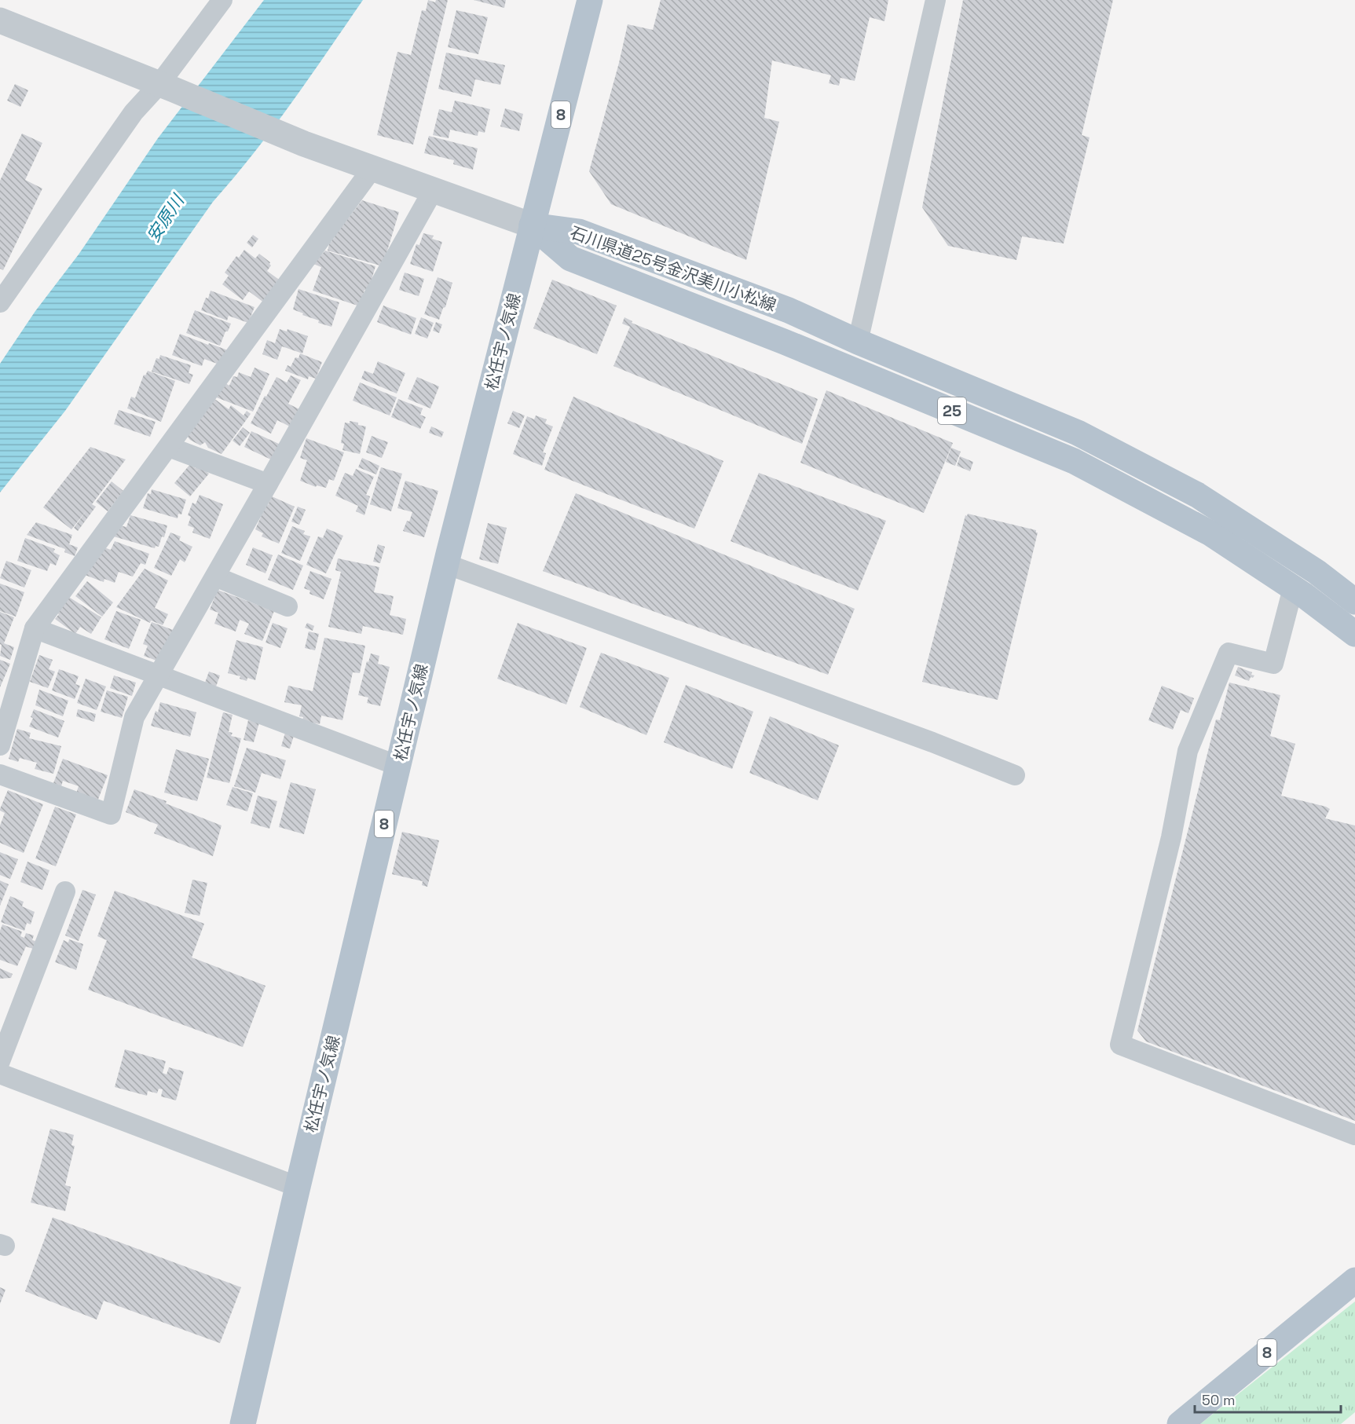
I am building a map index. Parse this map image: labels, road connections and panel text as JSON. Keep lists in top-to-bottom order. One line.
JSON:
{"streets":{"main road":["8","石川県道25号金沢美川小松線","松任宇ノ気線","25"]},"crossings":[["石川県道25号金沢美川小松線","松任宇ノ気線"]],"water":["安原川"],"scale_bar":"50 m"}
